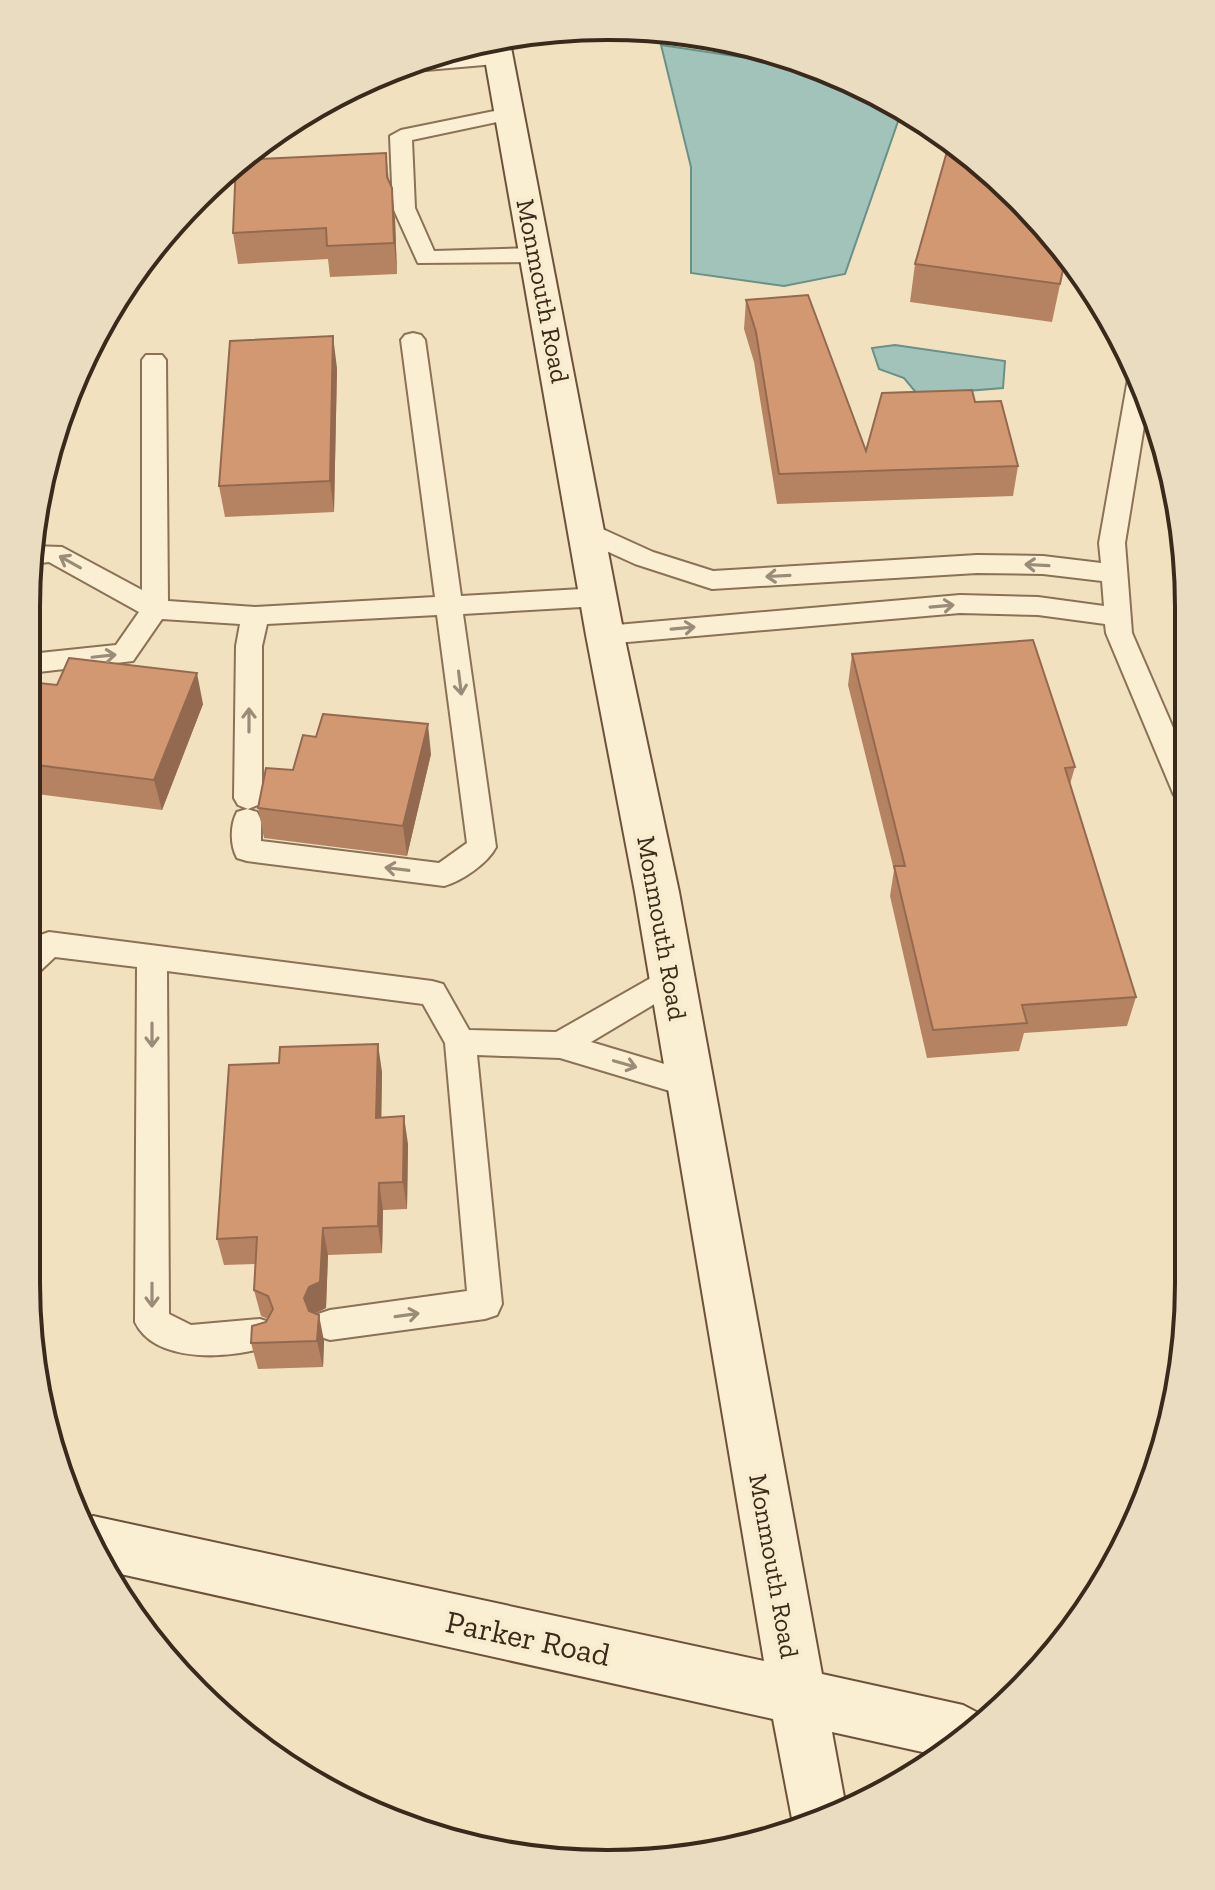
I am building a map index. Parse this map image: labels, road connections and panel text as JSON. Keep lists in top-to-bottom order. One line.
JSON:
{"streets":{"main road":["Monmouth Road","Parker Road"]},"crossings":[["Monmouth Road","Parker Road"]]}
